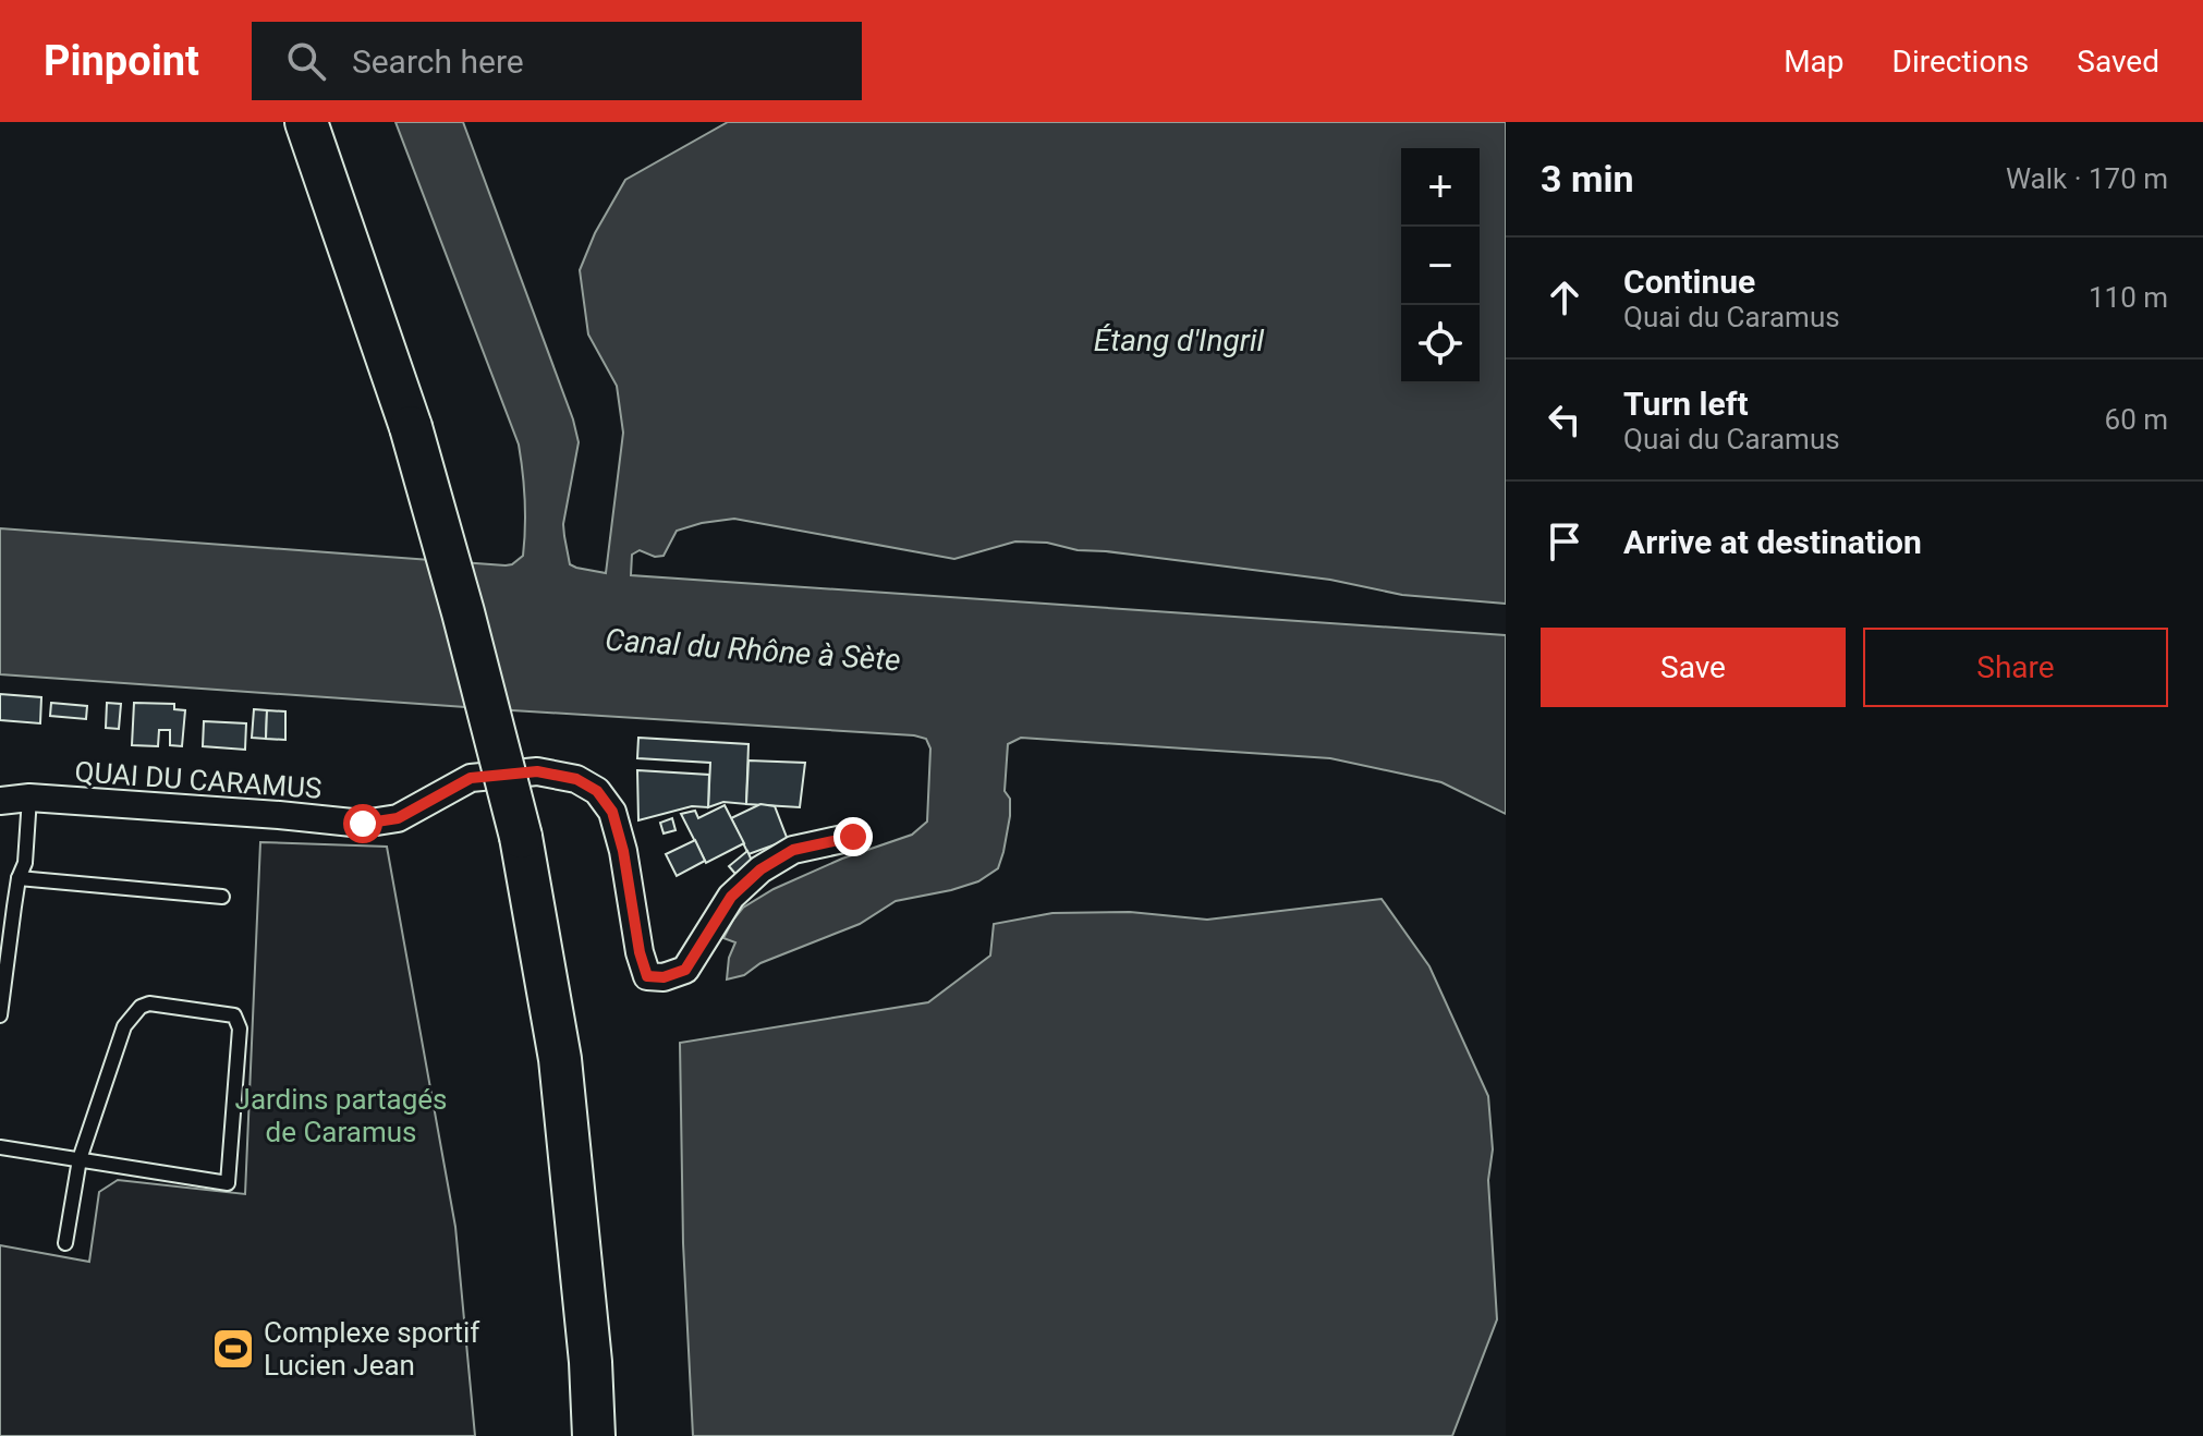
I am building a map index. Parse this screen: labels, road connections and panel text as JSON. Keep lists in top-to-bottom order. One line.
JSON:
{"streets":{"street":["QUAI DU CARAMUS"]},"water":["Étang d'Ingril","Canal du Rhône à Sète"],"parks":["Jardins partagés de Caramus"],"places":{"sports":["Complexe sportif Lucien Jean"]},"page":{"header":"Pinpoint","search":"Search here","nav":["Map","Directions","Saved"],"heading":["3 min","Walk · 170 m"],"map_buttons":["+","−"],"list":[["Continue","Quai du Caramus","110 m"],["Turn left","Quai du Caramus","60 m"],"Arrive at destination"],"buttons":["Save","Share"]}}
